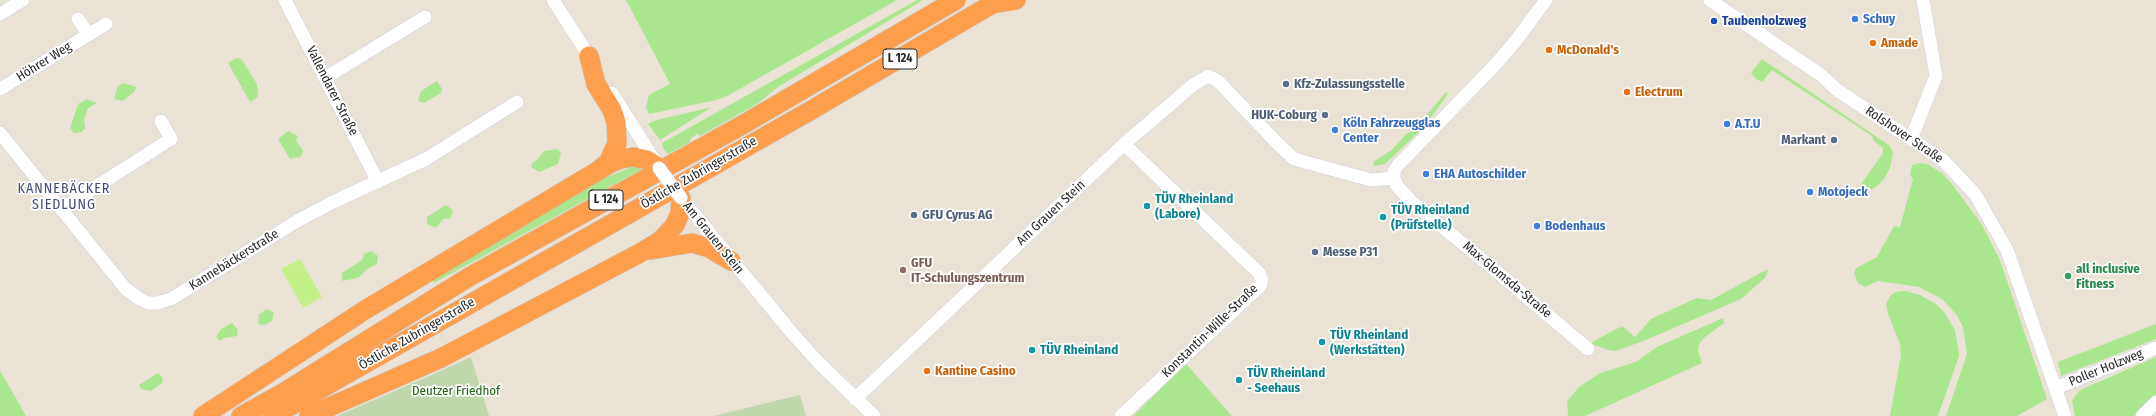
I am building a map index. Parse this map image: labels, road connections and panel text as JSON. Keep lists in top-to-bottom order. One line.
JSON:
{"streets":{"highway":["L 124","Östliche Zubringerstraße"],"street":["Höhrer Weg","Vallendarer Straße","Rolshover Straße","Am Grauen Stein","Kannebäckerstraße","Max-Glomsda-Straße","Konstantin-Wille-Straße","Poller Holzweg"]},"crossings":[["L 124","Östliche Zubringerstraße"],["Vallendarer Straße","Kannebäckerstraße"],["Rolshover Straße","Poller Holzweg"],["Am Grauen Stein","Konstantin-Wille-Straße"]],"districts":["KANNEBÄCKER SIEDLUNG"],"parks":["Deutzer Friedhof"],"places":["Schuy","Taubenholzweg","Amade","McDonald's","Kfz-Zulassungsstelle","Electrum","HUK-Coburg","A.T.U","Köln Fahrzeugglas Center","Markant","EHA Autoschilder","Motojeck","TÜV Rheinland (Labore)","GFU Cyrus AG","TÜV Rheinland (Prüfstelle)","Bodenhaus","Messe P31","GFU IT-Schulungszentrum","all inclusive Fitness","TÜV Rheinland (Werkstätten)","TÜV Rheinland","Kantine Casino","TÜV Rheinland - Seehaus"]}
